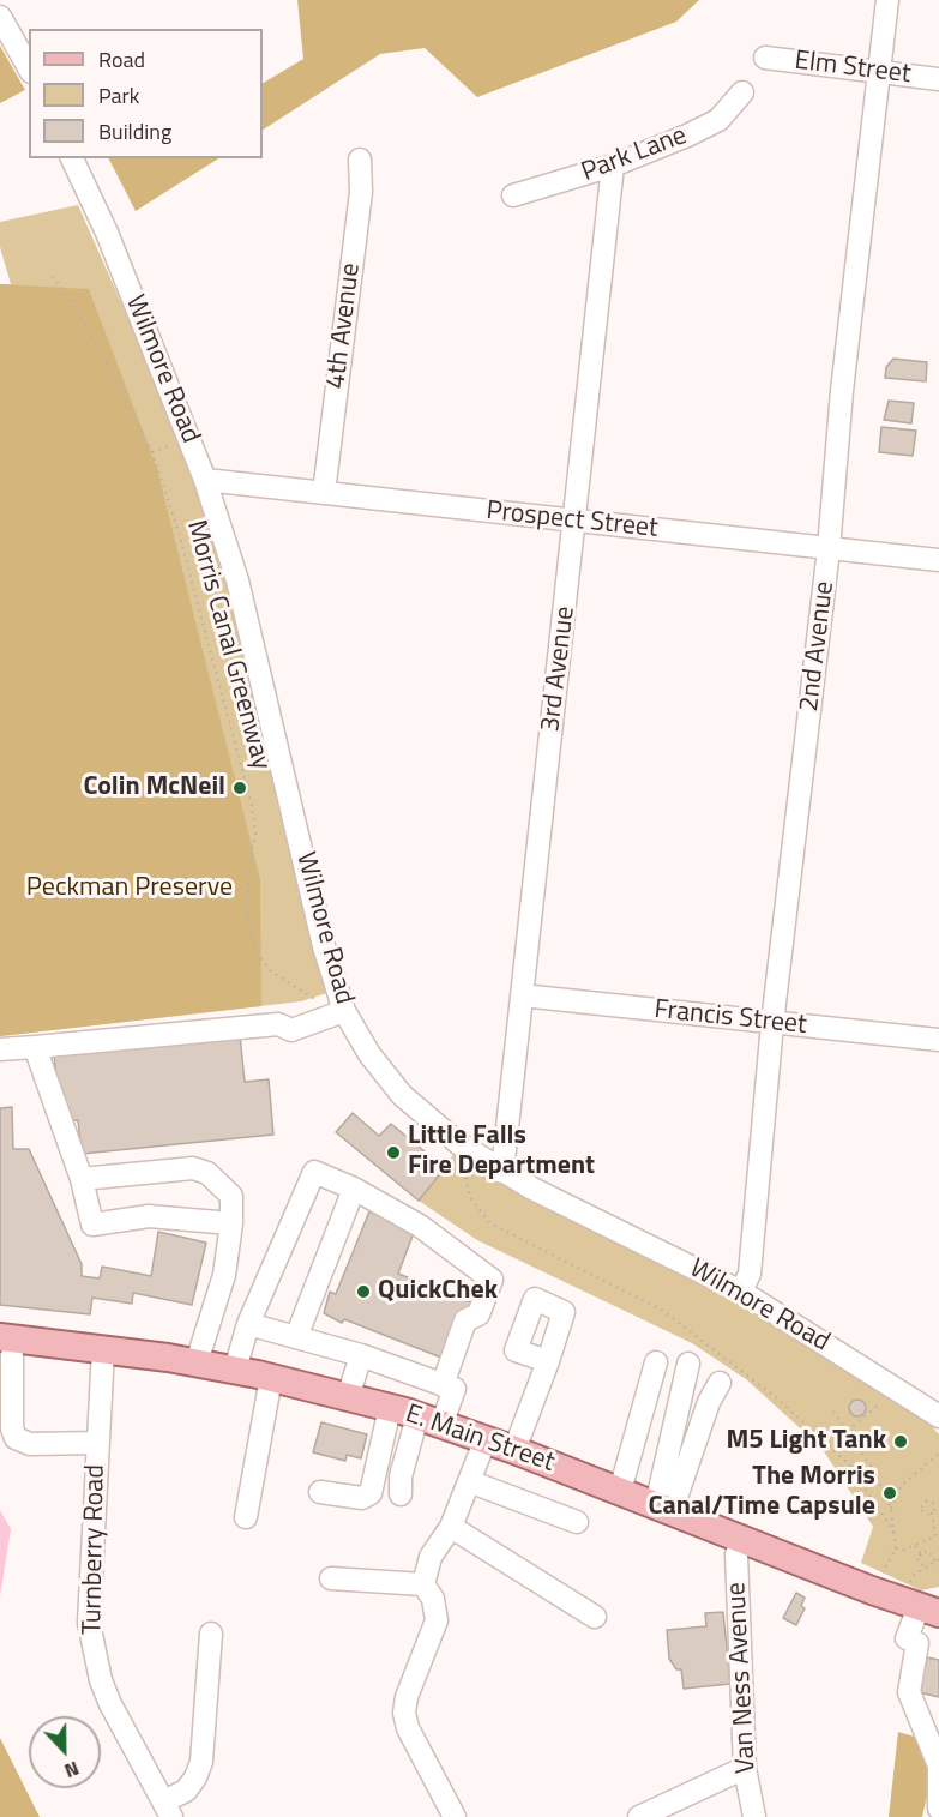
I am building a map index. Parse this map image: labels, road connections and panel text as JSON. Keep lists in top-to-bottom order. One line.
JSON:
{"streets":{"main road":["E. Main Street"],"street":["Elm Street","Park Lane","4th Avenue","Wilmore Road","Prospect Street","2nd Avenue","3rd Avenue","Francis Street","Turnberry Road","Van Ness Avenue"],"path":["Morris Canal Greenway"]},"crossings":[["Elm Street","2nd Avenue"],["Park Lane","3rd Avenue"],["4th Avenue","Prospect Street"],["Wilmore Road","Prospect Street"],["Wilmore Road","Morris Canal Greenway"],["Wilmore Road","2nd Avenue"],["Wilmore Road","3rd Avenue"],["Prospect Street","2nd Avenue"],["Prospect Street","3rd Avenue"],["2nd Avenue","Francis Street"],["3rd Avenue","Francis Street"],["E. Main Street","Turnberry Road"],["E. Main Street","Van Ness Avenue"]],"parks":["Peckman Preserve"],"places":["Colin McNeil","Little Falls Fire Department","QuickChek","M5 Light Tank","The Morris Canal/Time Capsule"],"legend":["Road","Park","Building"],"north":"bottom"}
